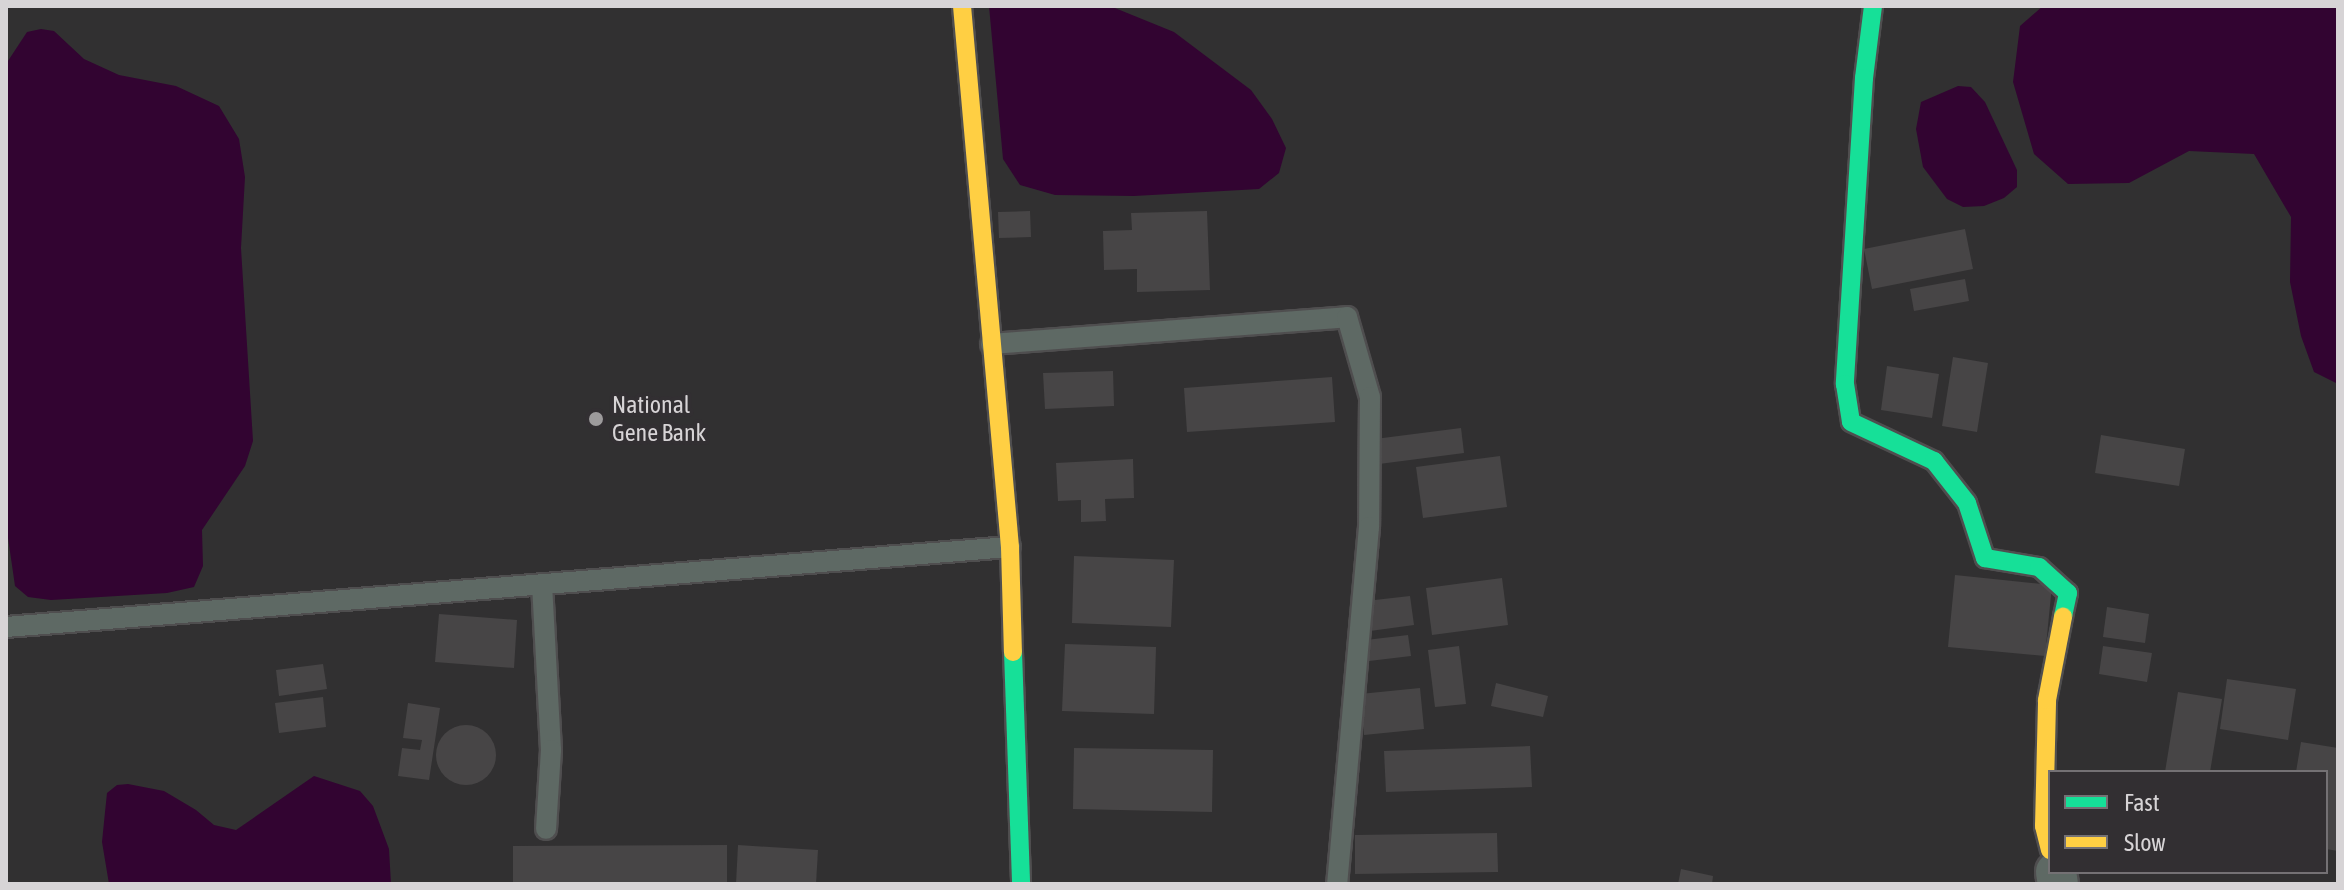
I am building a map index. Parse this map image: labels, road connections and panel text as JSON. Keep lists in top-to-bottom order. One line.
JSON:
{"places":["National Gene Bank"],"legend":["Fast","Slow"]}
